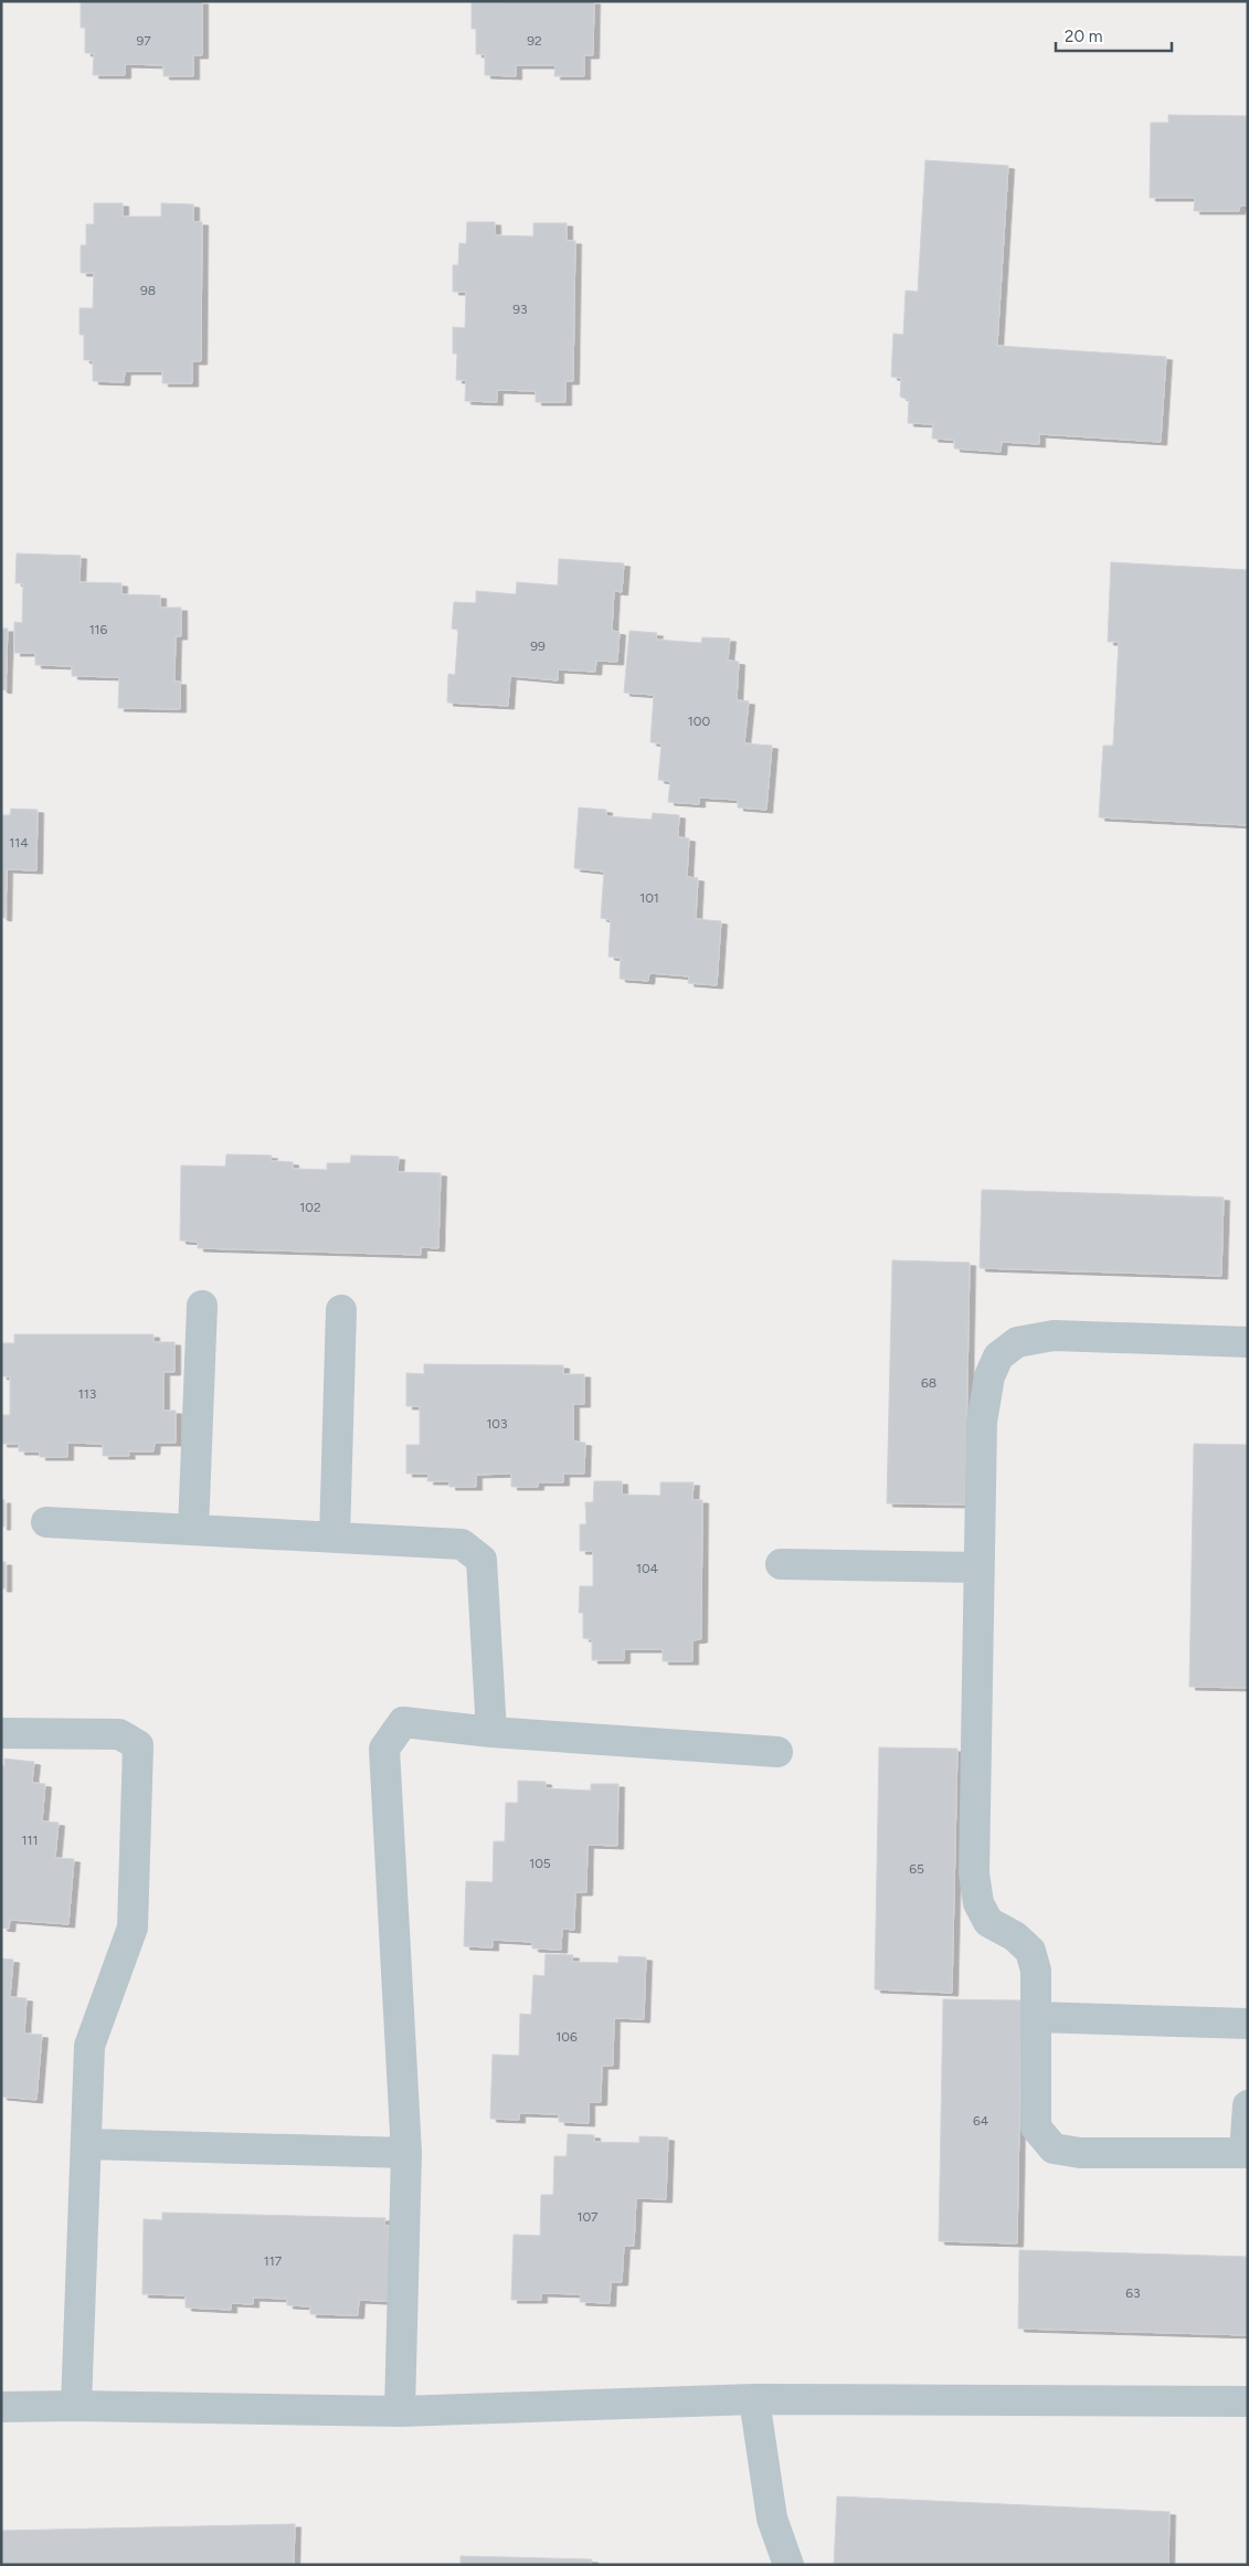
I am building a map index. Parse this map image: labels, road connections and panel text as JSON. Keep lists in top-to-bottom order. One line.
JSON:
{"house_numbers":["97","92","98","93","116","99","100","114","101","102","68","113","103","104","111","105","65","106","64","107","117","63"],"scale_bar":"20 m"}
